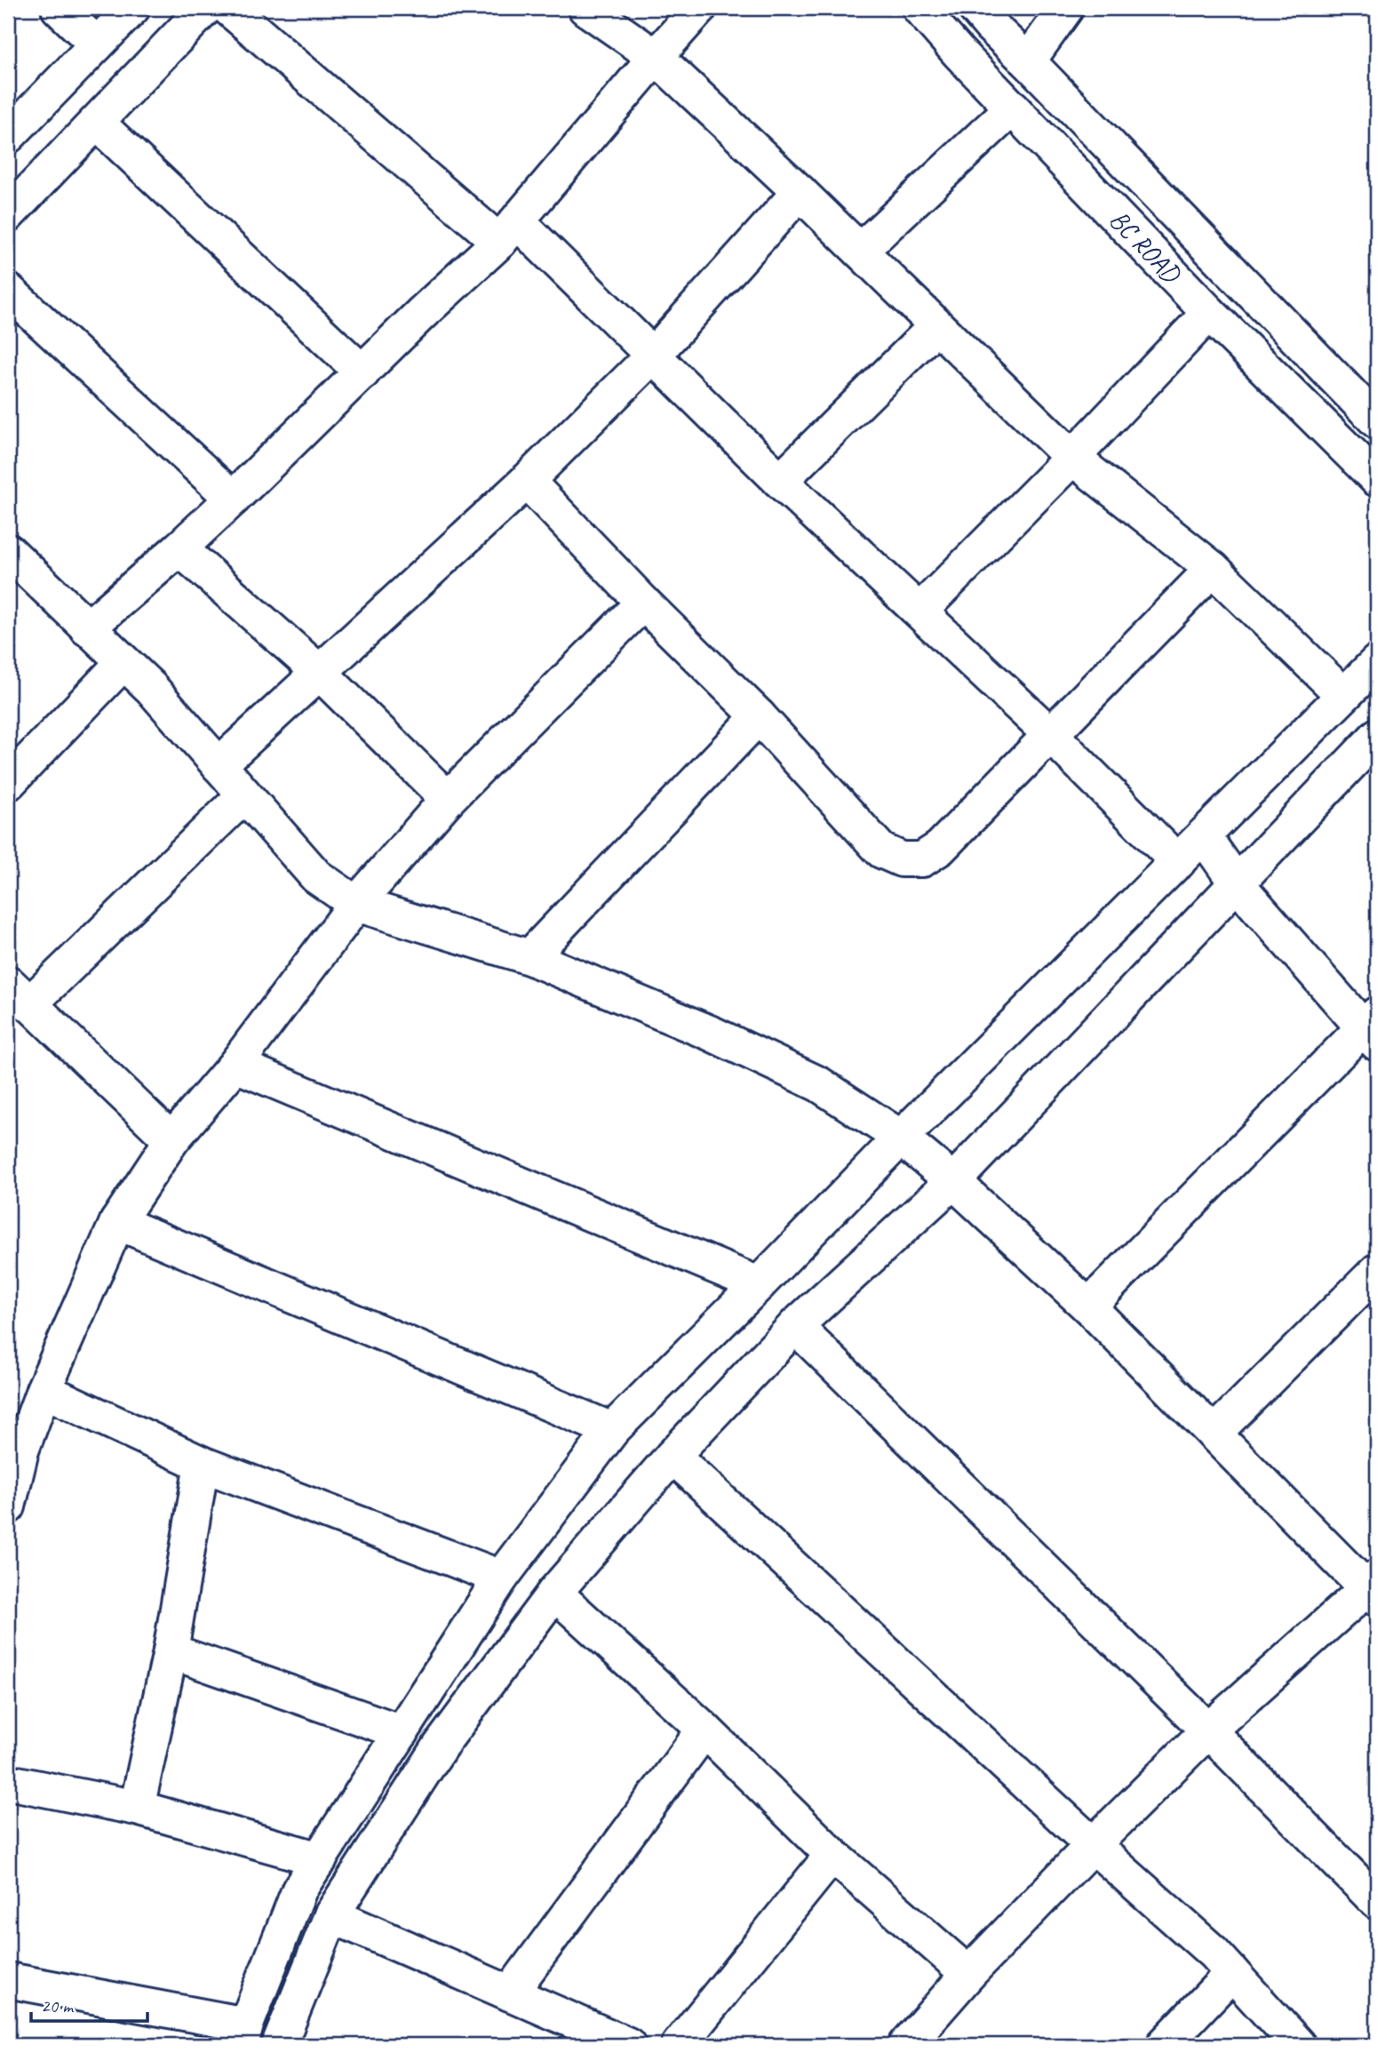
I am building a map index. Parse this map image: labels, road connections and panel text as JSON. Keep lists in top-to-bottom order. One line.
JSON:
{"streets":{"street":["BC ROAD"]},"scale_bar":"20 m"}
